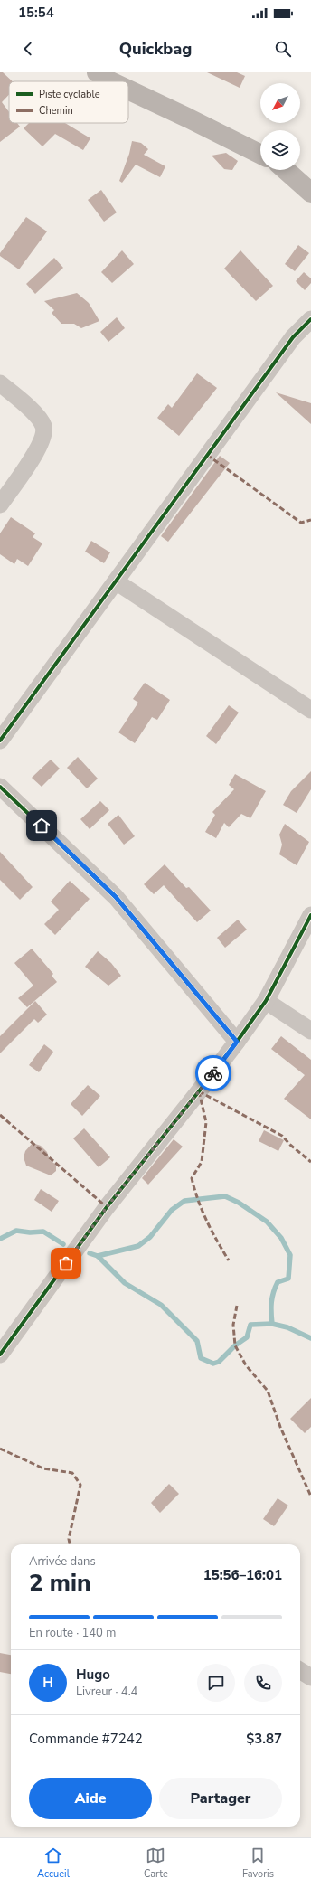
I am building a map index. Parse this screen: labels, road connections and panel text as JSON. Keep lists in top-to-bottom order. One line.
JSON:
{"legend":["Piste cyclable","Chemin"],"north":"bottom left","page":{"status":"15:54","header":"Quickbag","heading":["2 min","Arrivée dans","15:56–16:01"],"panel":["Hugo","Livreur · 4.4","Commande #7242","$3.87"],"bar":"En route · 140 m","round":"H","buttons":["Aide","Partager"],"tabs":["Accueil","Carte","Favoris"]}}
